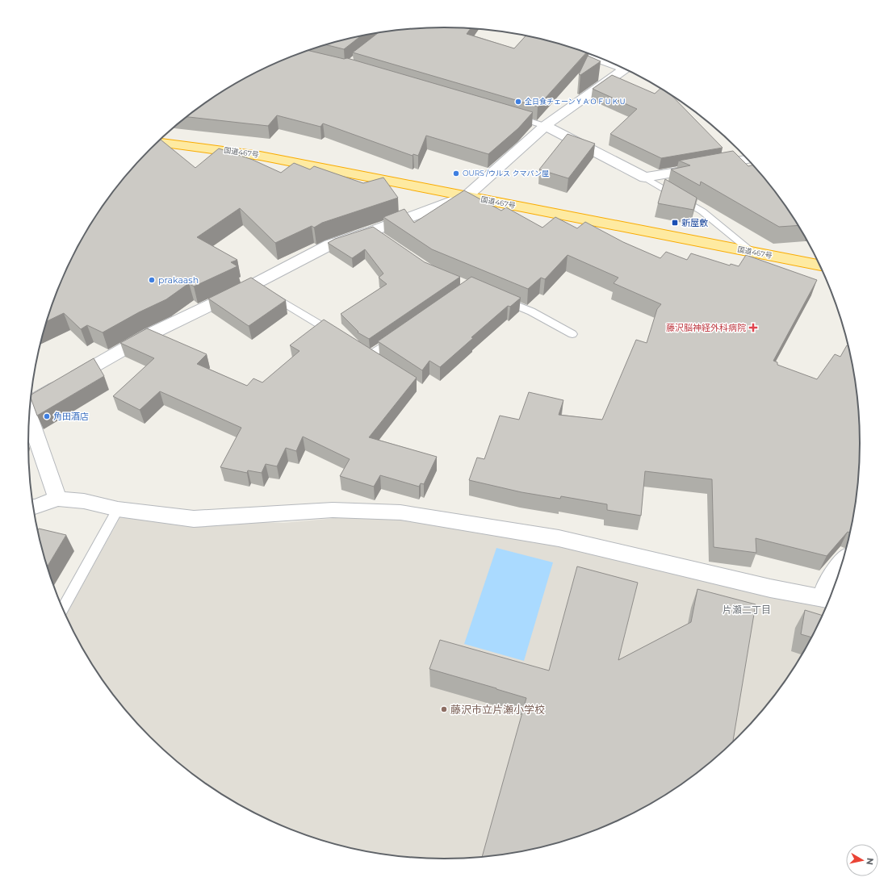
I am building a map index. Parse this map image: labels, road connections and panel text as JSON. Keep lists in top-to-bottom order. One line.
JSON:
{"streets":{"highway":["国道467号"]},"districts":["片瀬二丁目"],"places":{"other":["全日食チェーンＹＡＯＦＵＫＵ","OURS /ウルス クマパン屋","prakaash","角田酒店","藤沢市立片瀬小学校"],"transit":["新屋敷"],"health":["藤沢脳神経外科病院"]},"north":"right"}
